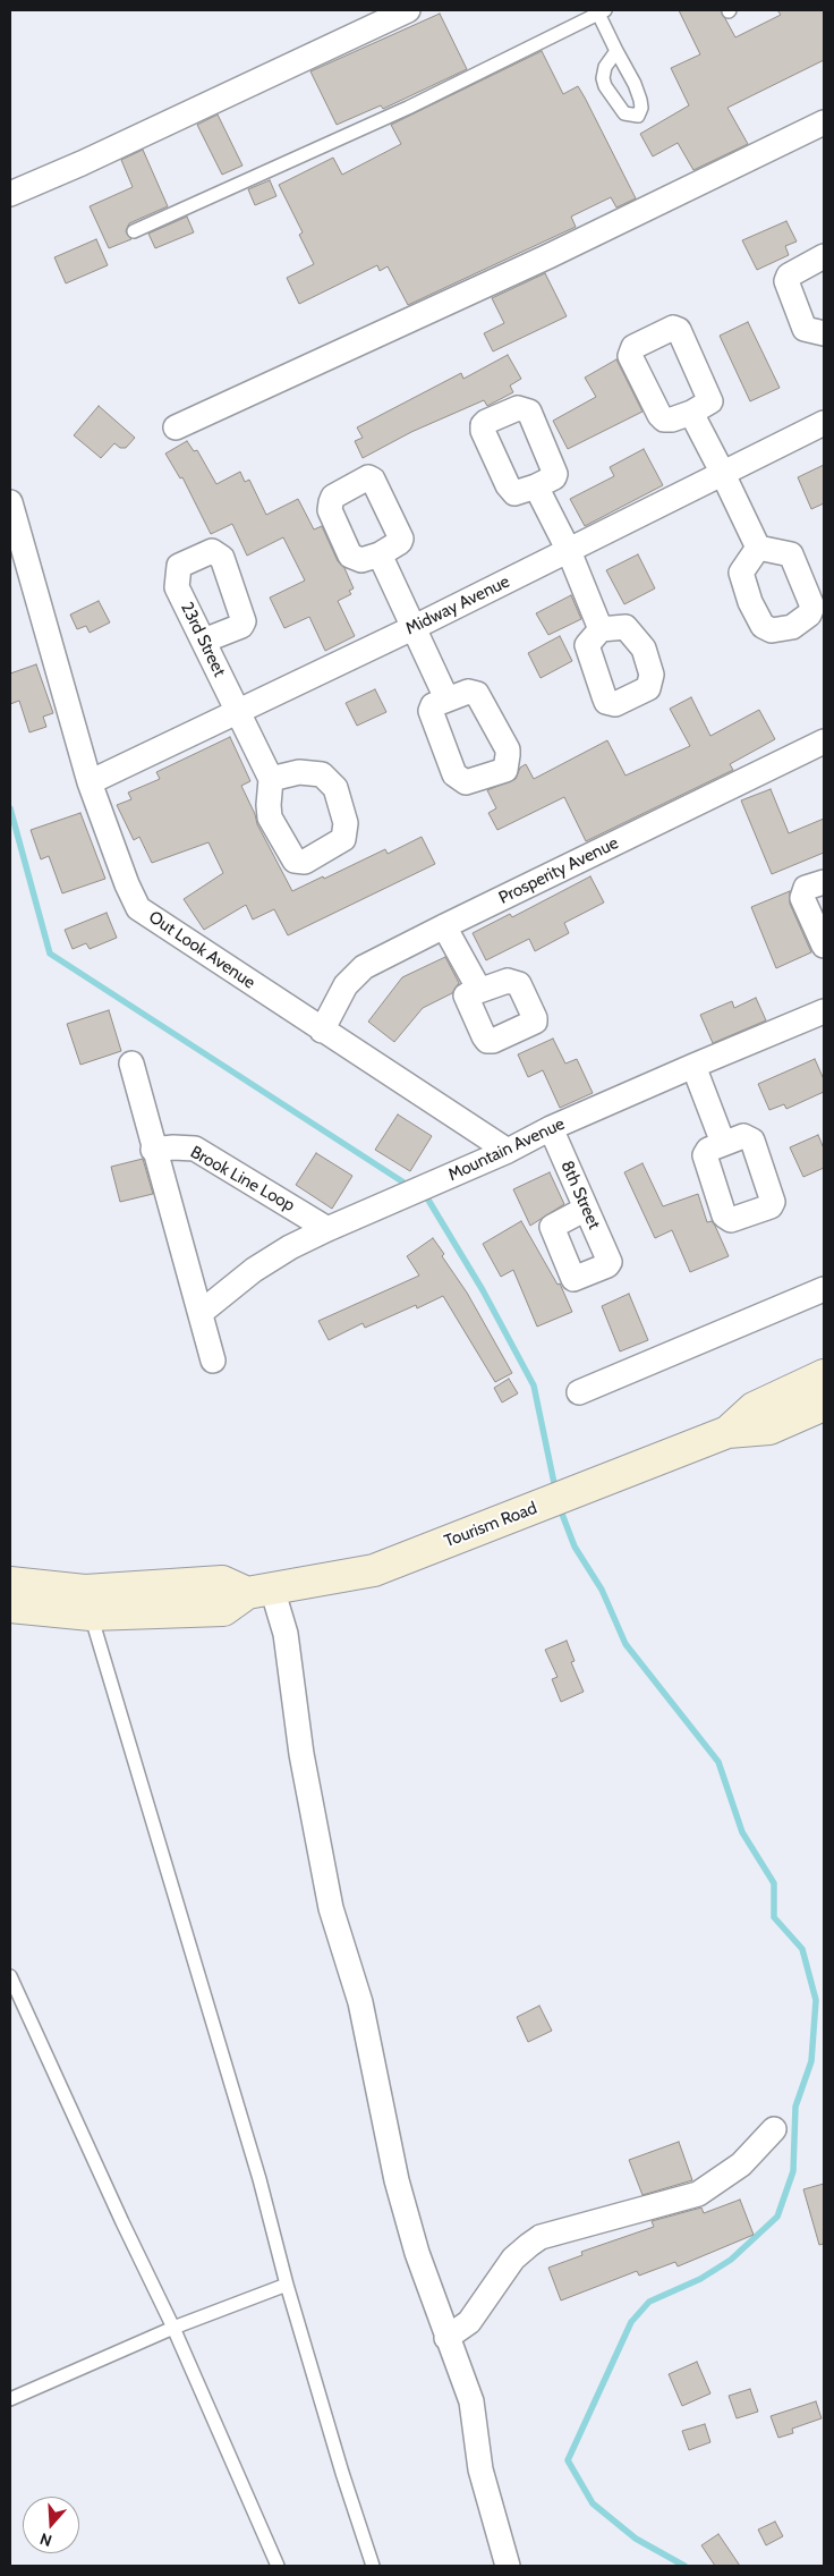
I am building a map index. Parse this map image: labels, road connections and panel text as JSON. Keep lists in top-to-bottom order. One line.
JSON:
{"streets":{"main road":["Tourism Road"],"street":["Midway Avenue","23rd Street","Prosperity Avenue","Out Look Avenue","Mountain Avenue","Brook Line Loop","8th Street"]},"crossings":[["Midway Avenue","23rd Street"],["Midway Avenue","Out Look Avenue"],["Prosperity Avenue","Out Look Avenue"],["Out Look Avenue","Mountain Avenue"],["Mountain Avenue","Brook Line Loop"],["Mountain Avenue","8th Street"]],"north":"bottom"}
